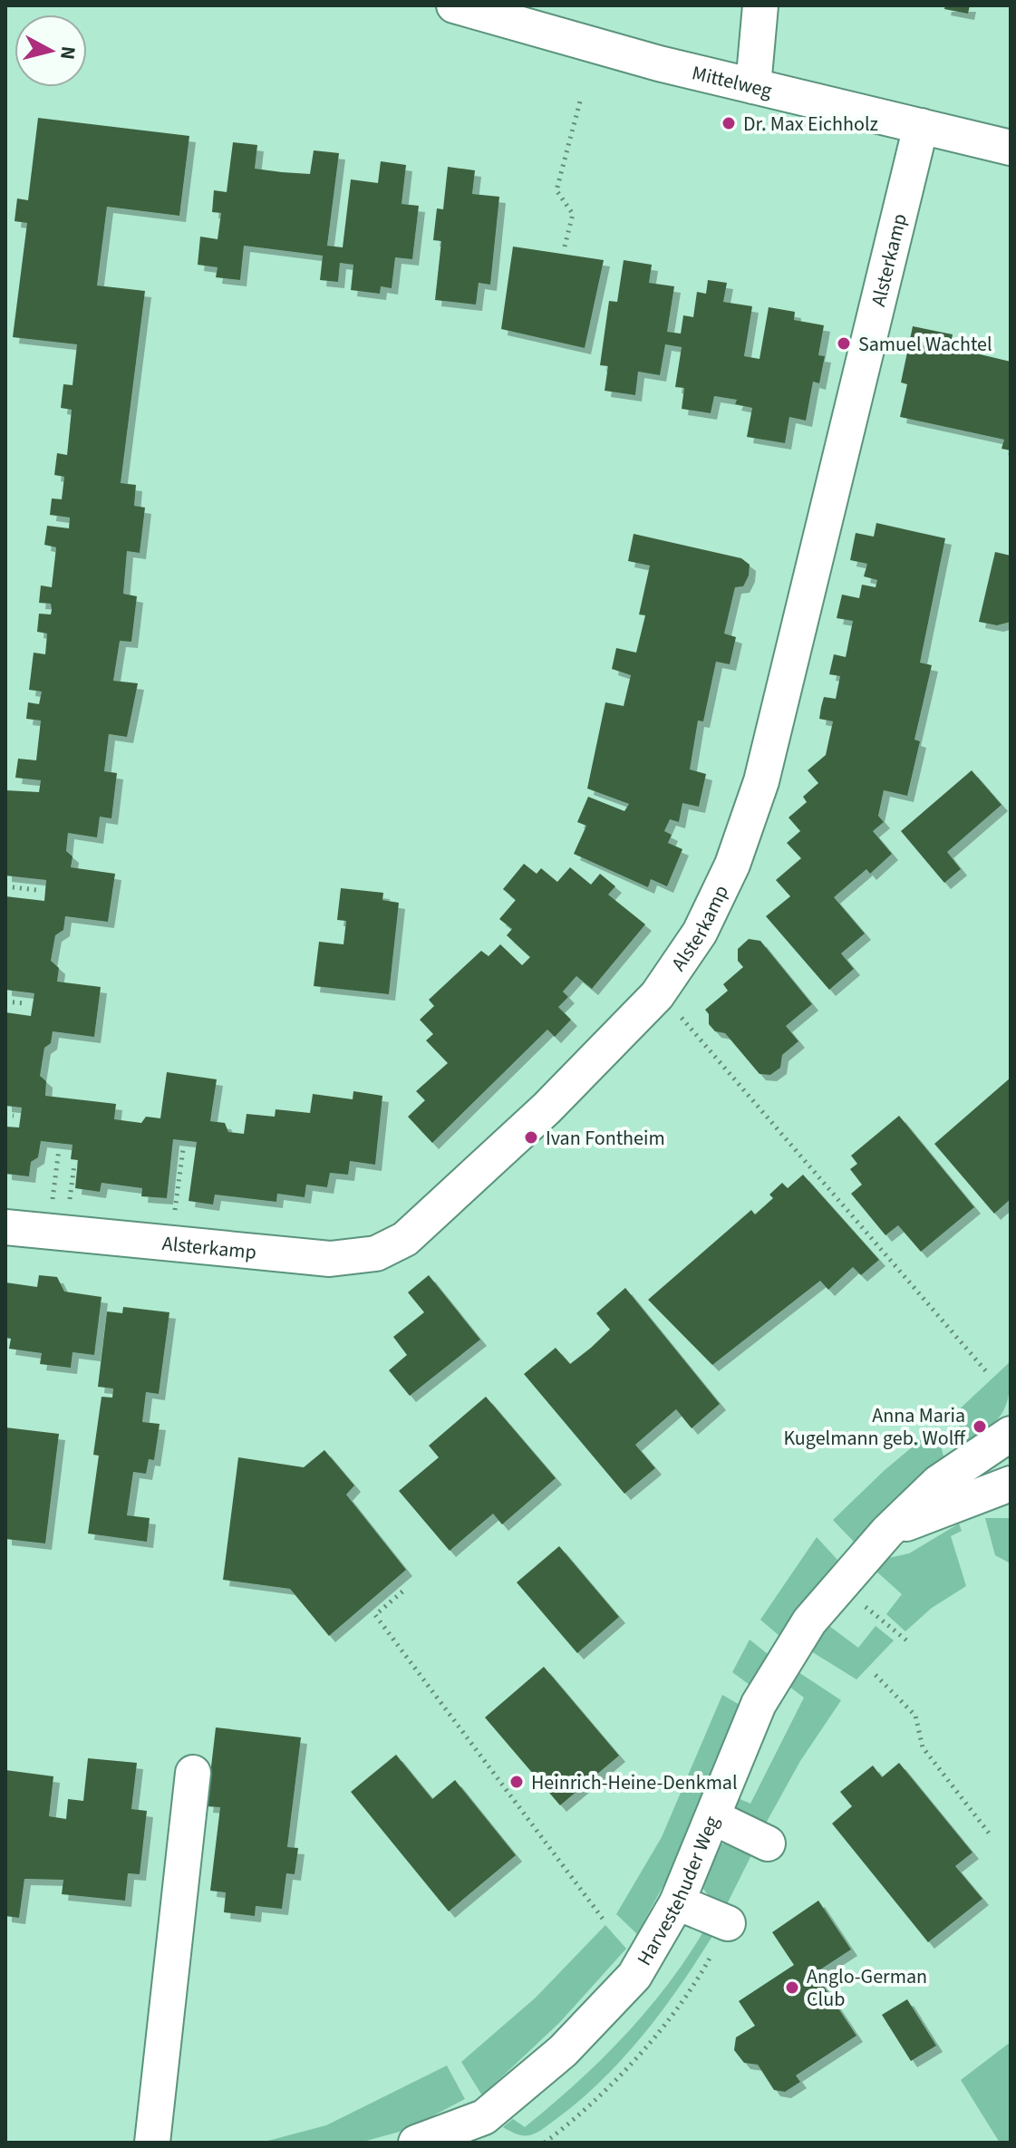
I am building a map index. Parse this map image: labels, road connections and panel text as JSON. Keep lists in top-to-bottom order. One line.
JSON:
{"streets":{"street":["Mittelweg","Alsterkamp","Harvestehuder Weg"]},"crossings":[["Mittelweg","Alsterkamp"]],"places":["Dr. Max Eichholz","Samuel Wachtel","Ivan Fontheim","Anna Maria Kugelmann geb. Wolff","Heinrich-Heine-Denkmal","Anglo-German Club"],"north":"right"}
